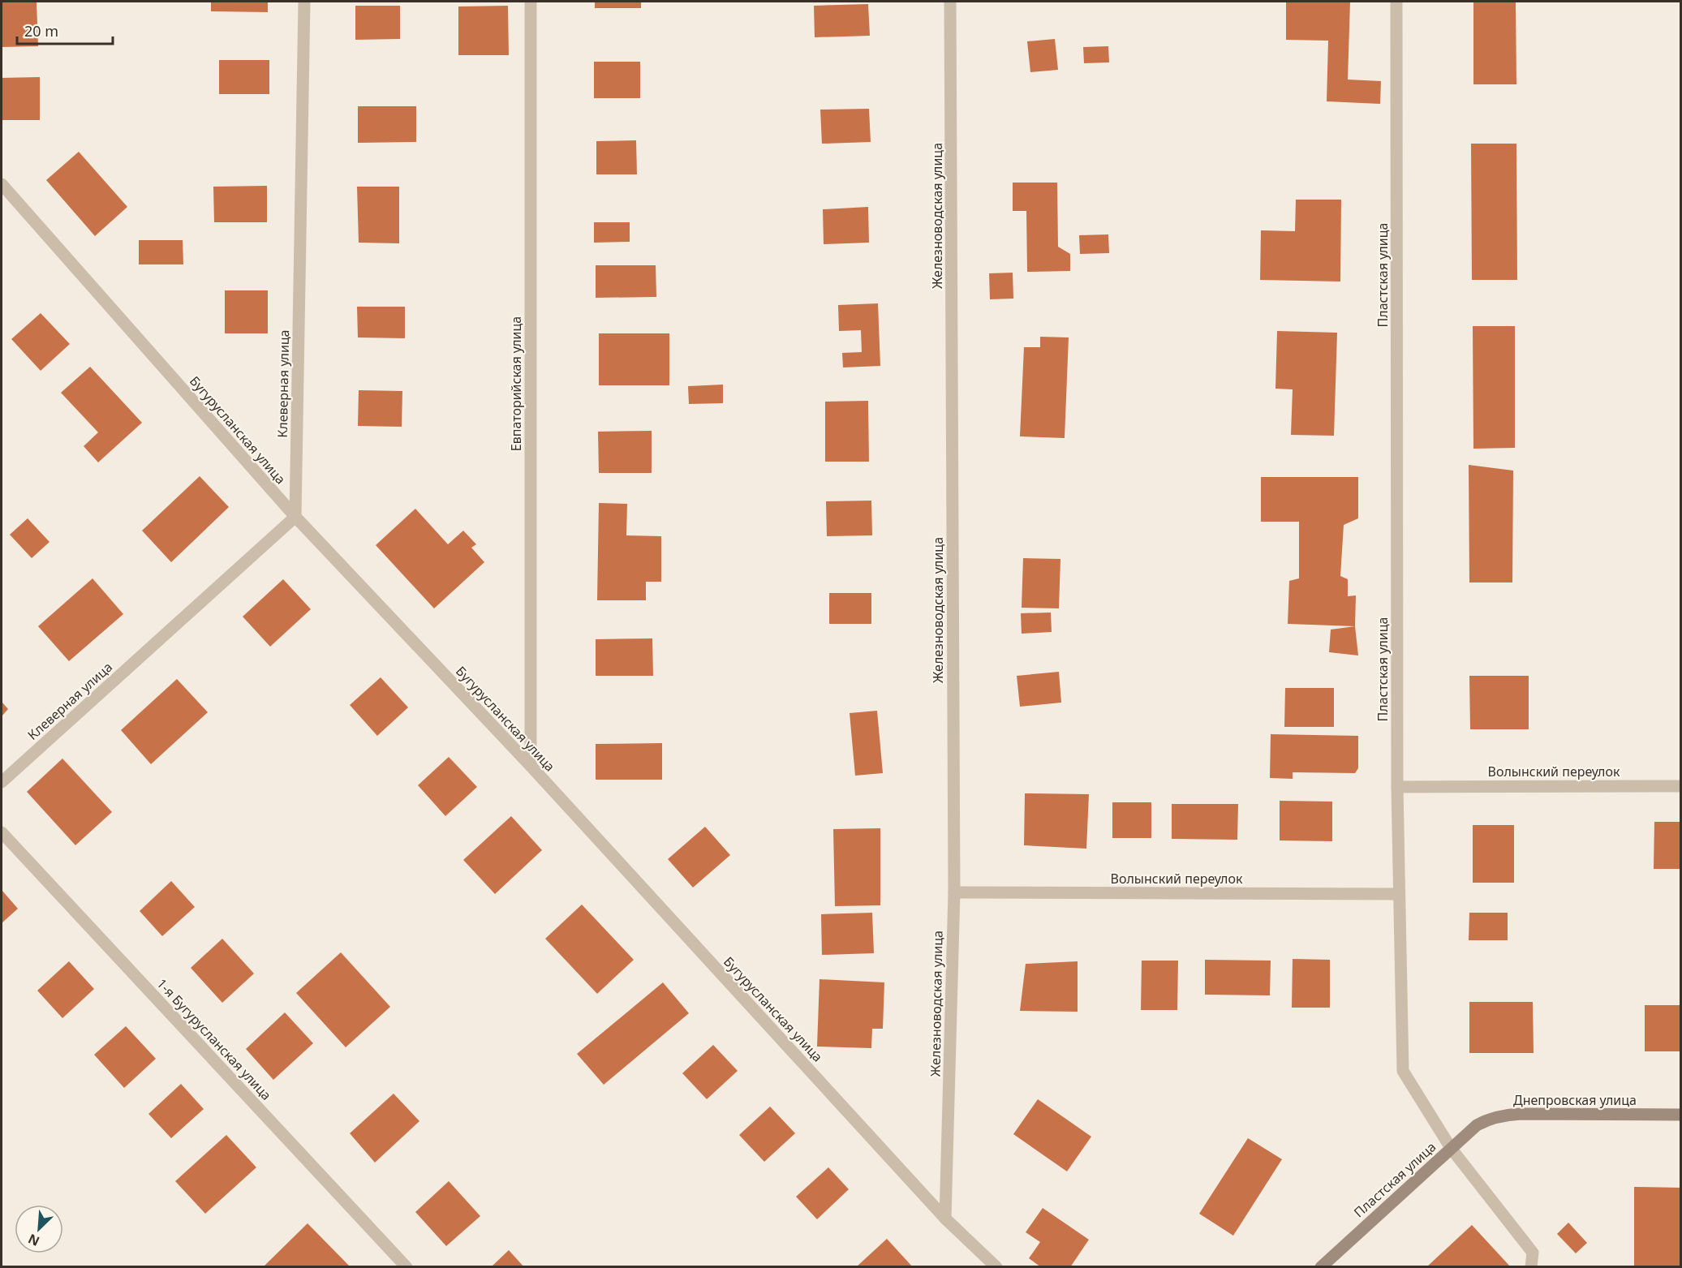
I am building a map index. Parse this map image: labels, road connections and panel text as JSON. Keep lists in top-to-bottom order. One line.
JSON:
{"streets":{"street":["Железноводская улица","Пластская улица","Клеверная улица","Евпаторийская улица","Бугурусланская улица","Волынский переулок","1-я Бугурусланская улица","Днепровская улица"]},"crossings":[["Железноводская улица","Бугурусланская улица"],["Железноводская улица","Волынский переулок"],["Пластская улица","Волынский переулок"],["Пластская улица","Днепровская улица"],["Клеверная улица","Бугурусланская улица"],["Евпаторийская улица","Бугурусланская улица"]],"scale_bar":"20 m","north":"bottom left"}
